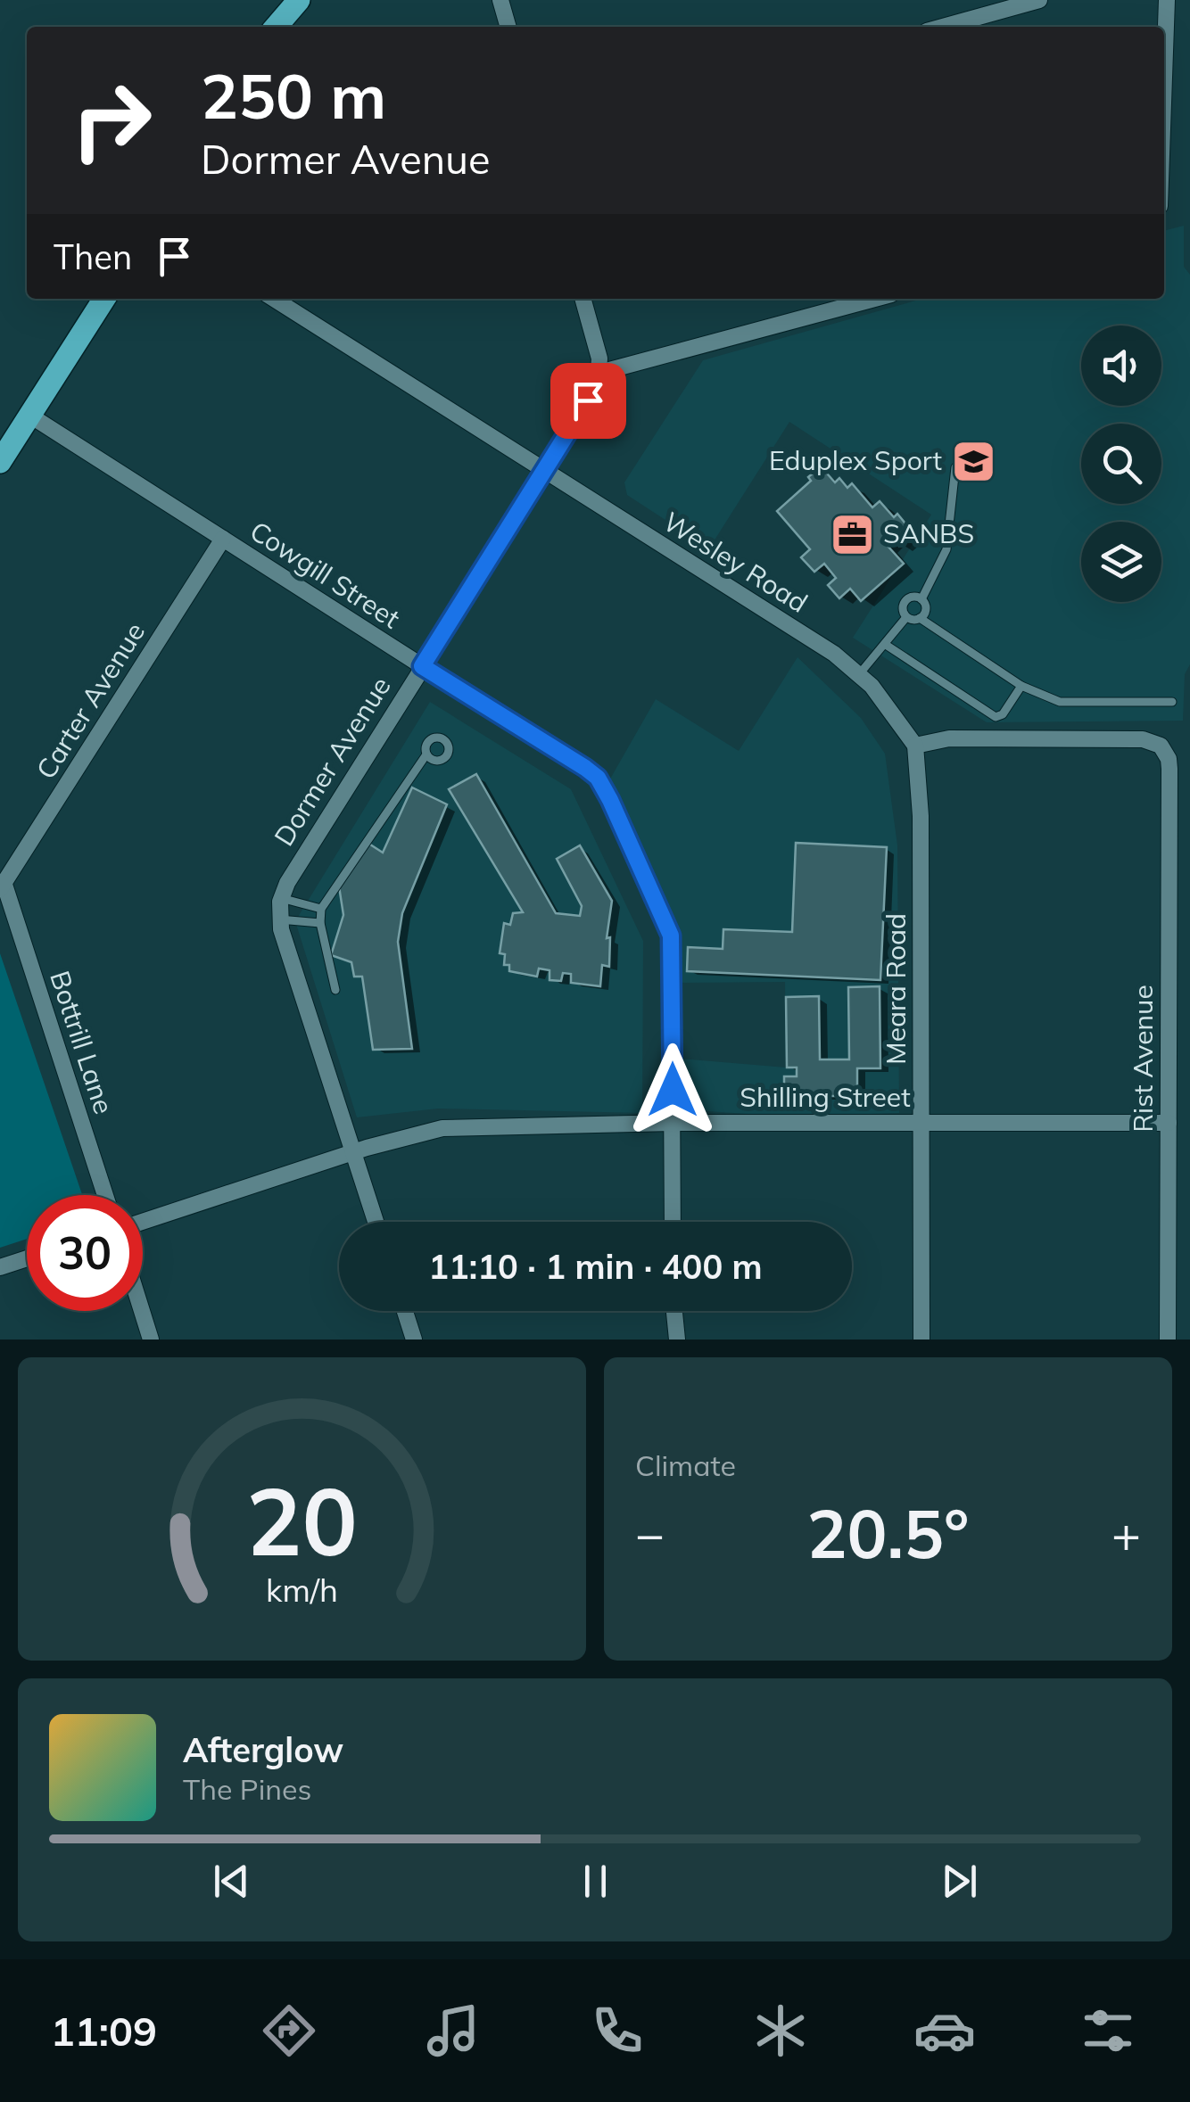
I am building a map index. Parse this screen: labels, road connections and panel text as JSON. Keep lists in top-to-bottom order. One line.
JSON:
{"streets":{"street":["Wesley Road","Cowgill Street","Carter Avenue","Dormer Avenue","Meara Road","Bottrill Lane","Rist Avenue","Shilling Street"]},"crossings":[["Wesley Road","Dormer Avenue"],["Wesley Road","Meara Road"],["Wesley Road","Rist Avenue"],["Cowgill Street","Carter Avenue"],["Cowgill Street","Dormer Avenue"],["Cowgill Street","Shilling Street"],["Carter Avenue","Bottrill Lane"],["Dormer Avenue","Shilling Street"],["Meara Road","Rist Avenue"],["Meara Road","Shilling Street"],["Rist Avenue","Shilling Street"]],"places":{"school or university":["Eduplex Sport"],"office":["SANBS"]},"page":{"turn":["250 m","Dormer Avenue"],"then":"Then","limit":"30","trip":"11:10 · 1 min · 400 m","tile":"Climate","heat":["−","20.5°","+"],"song":["Afterglow","The Pines"],"tabs":"11:09","gauge":["20","km/h"]}}
